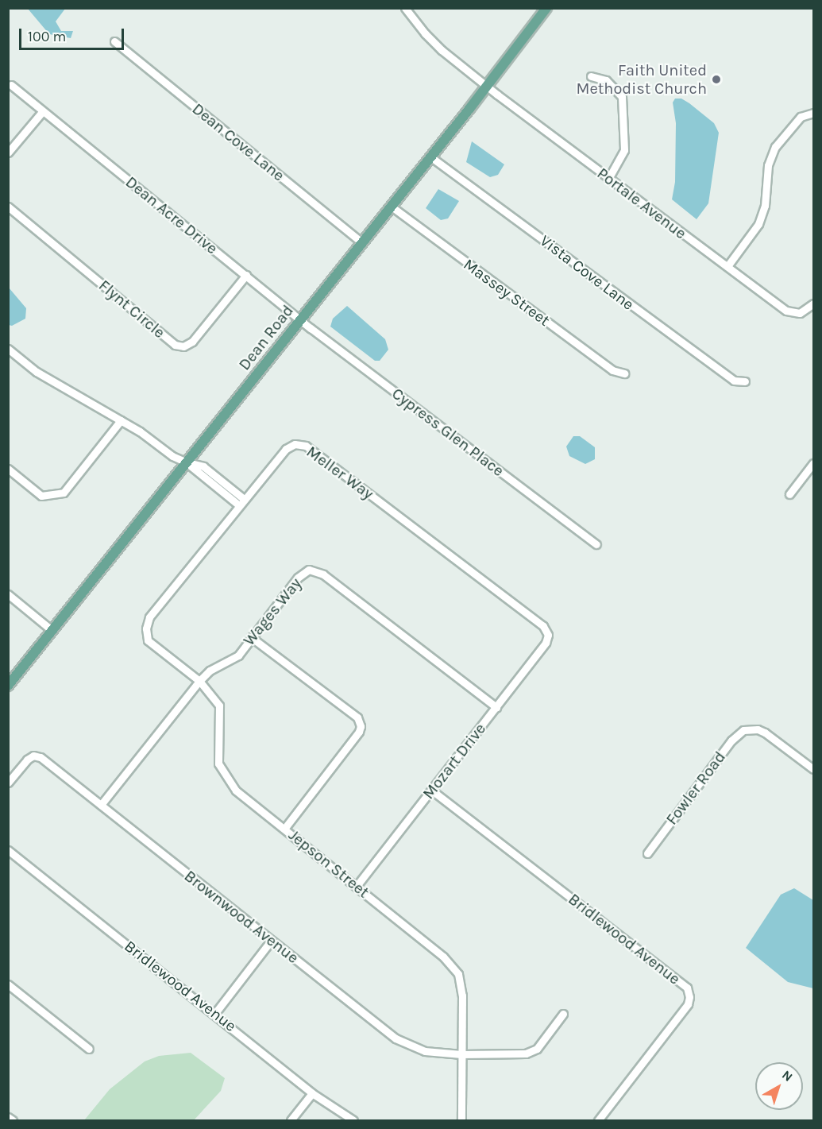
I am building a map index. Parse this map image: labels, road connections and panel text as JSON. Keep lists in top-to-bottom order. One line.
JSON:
{"streets":{"main road":["Dean Road"],"street":["Dean Cove Lane","Portale Avenue","Dean Acre Drive","Vista Cove Lane","Massey Street","Flynt Circle","Cypress Glen Place","Meller Way","Wages Way","Mozart Drive","Fowler Road","Jepson Street","Brownwood Avenue","Bridlewood Avenue"]},"crossings":[["Dean Cove Lane","Dean Road"],["Portale Avenue","Dean Road"],["Dean Acre Drive","Flynt Circle"],["Dean Acre Drive","Dean Road"],["Dean Acre Drive","Cypress Glen Place"],["Vista Cove Lane","Dean Road"],["Massey Street","Dean Road"],["Dean Road","Cypress Glen Place"],["Meller Way","Mozart Drive"],["Meller Way","Jepson Street"],["Wages Way","Mozart Drive"],["Wages Way","Jepson Street"],["Wages Way","Brownwood Avenue"],["Mozart Drive","Jepson Street"],["Mozart Drive","Bridlewood Avenue"],["Jepson Street","Brownwood Avenue"]],"places":["Faith United Methodist Church"],"scale_bar":"100 m","north":"top right"}
